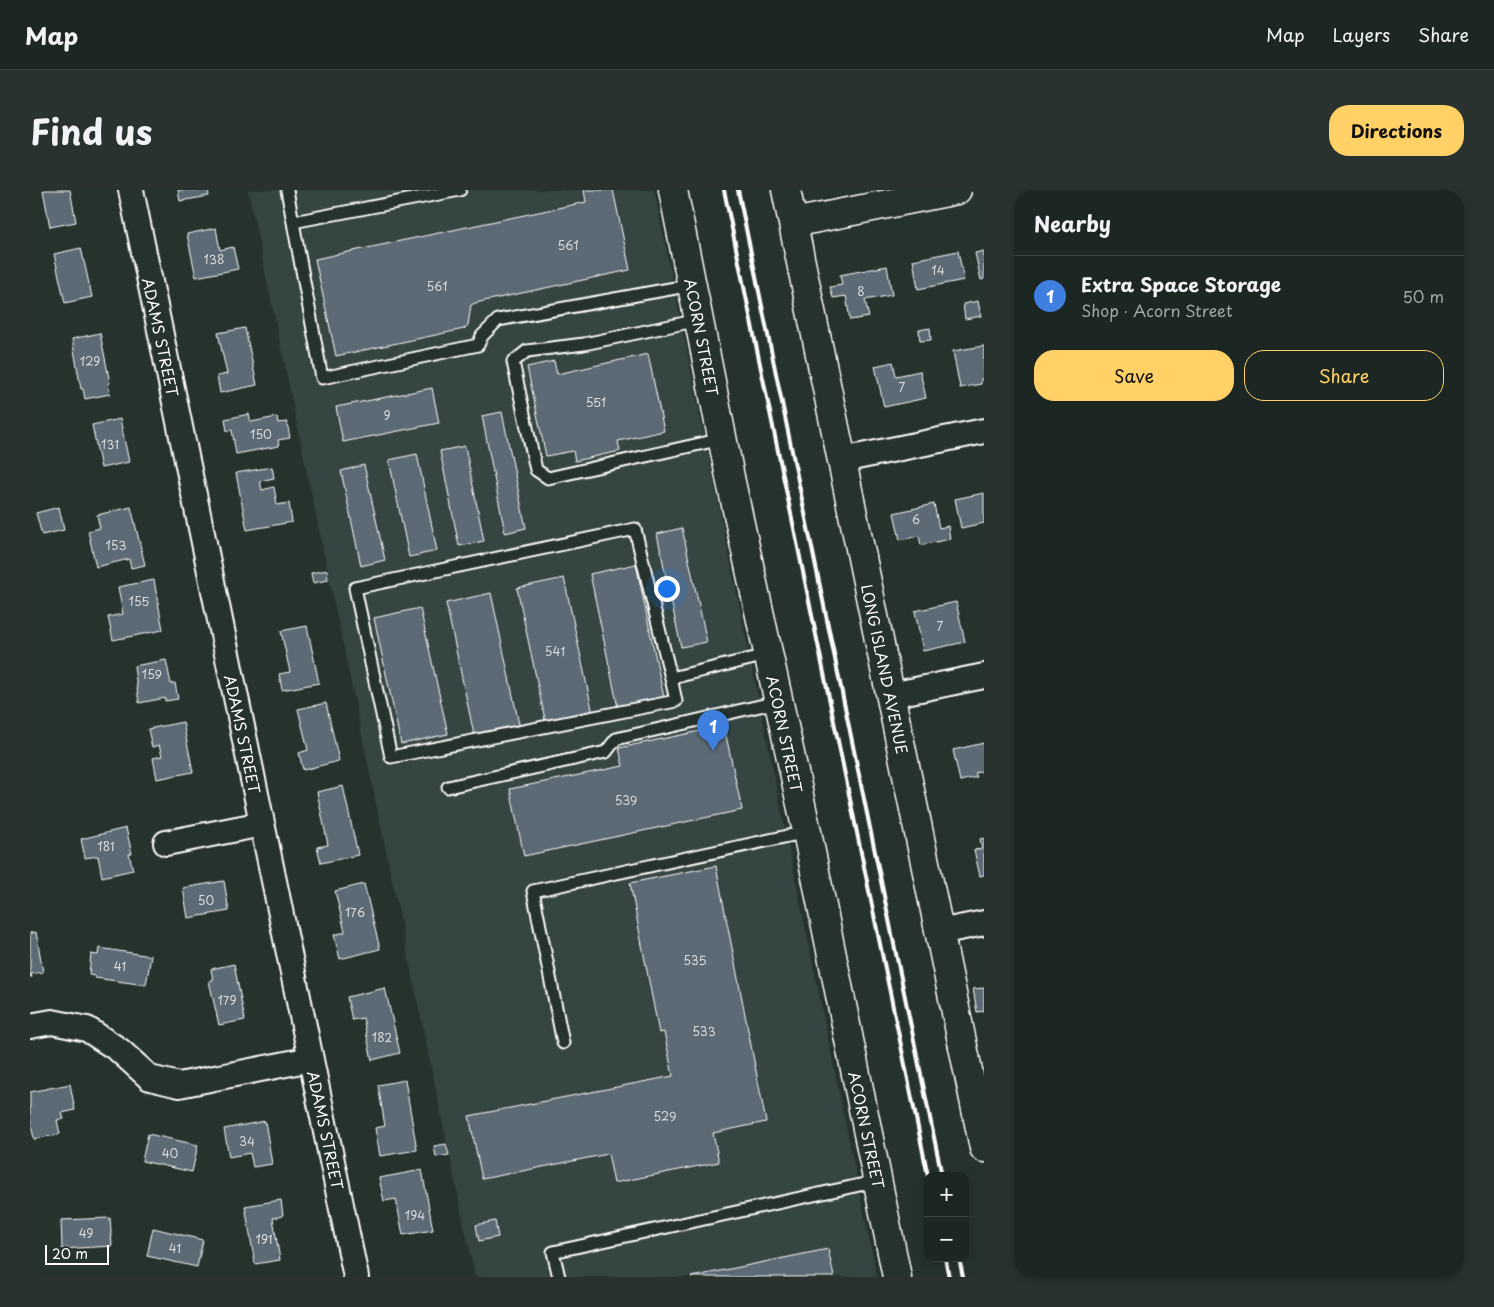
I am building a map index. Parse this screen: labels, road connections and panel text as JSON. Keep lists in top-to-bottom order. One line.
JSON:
{"streets":{"street":["ADAMS STREET","ACORN STREET","LONG ISLAND AVENUE"]},"house_numbers":["561","138","14","561","8","129","7","551","9","150","131","6","153","155","7","541","159","539","181","50","176","535","41","179","533","182","529","34","40","194","49","191","41"],"scale_bar":"20 m","page":{"header":"Map","nav":["Map","Layers","Share"],"title":"Find us","buttons":["Directions",["Save","Share"]],"heading":"Nearby","list":[{"mark":"1","name":"Extra Space Storage","note":"Shop · Acorn Street","value":"50 m"}],"pins":"1","map_buttons":["+","−"],"scale":"20 m"}}
